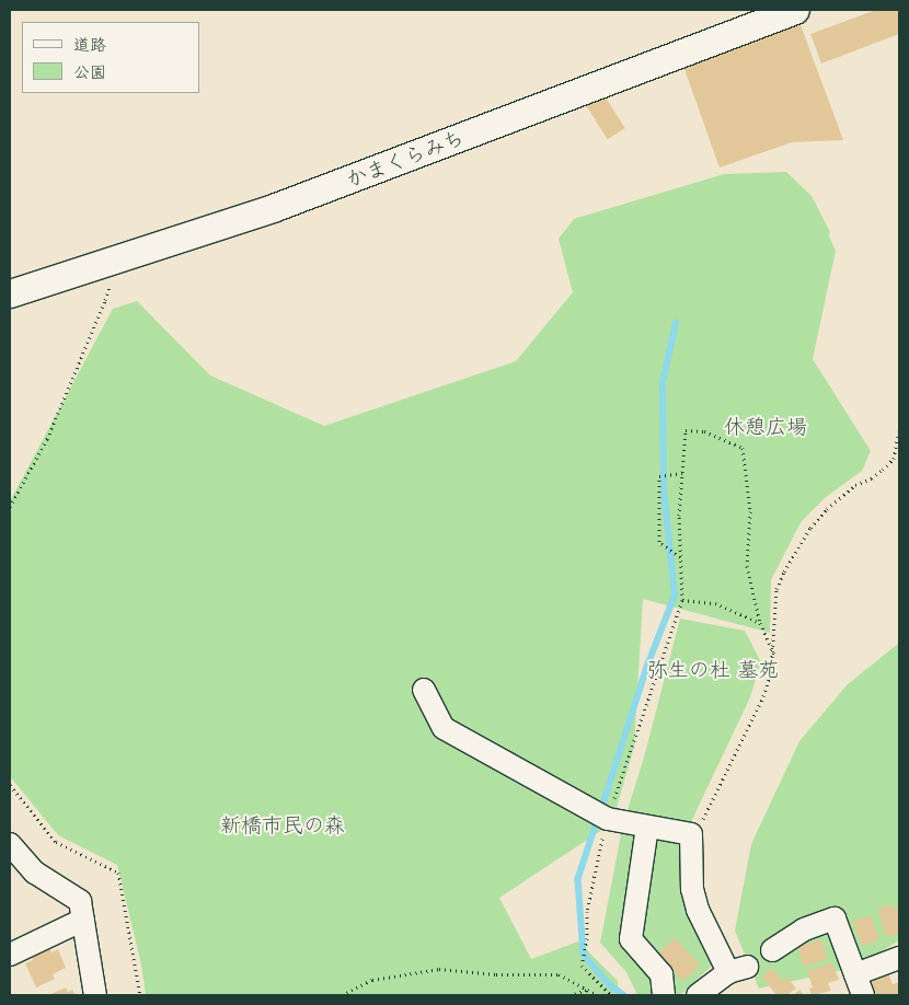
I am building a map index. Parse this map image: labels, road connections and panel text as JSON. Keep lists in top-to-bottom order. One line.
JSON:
{"streets":{"main road":["かまくらみち"]},"parks":["休憩広場","弥生の杜 墓苑","新橋市民の森"],"legend":["道路","公園"]}
